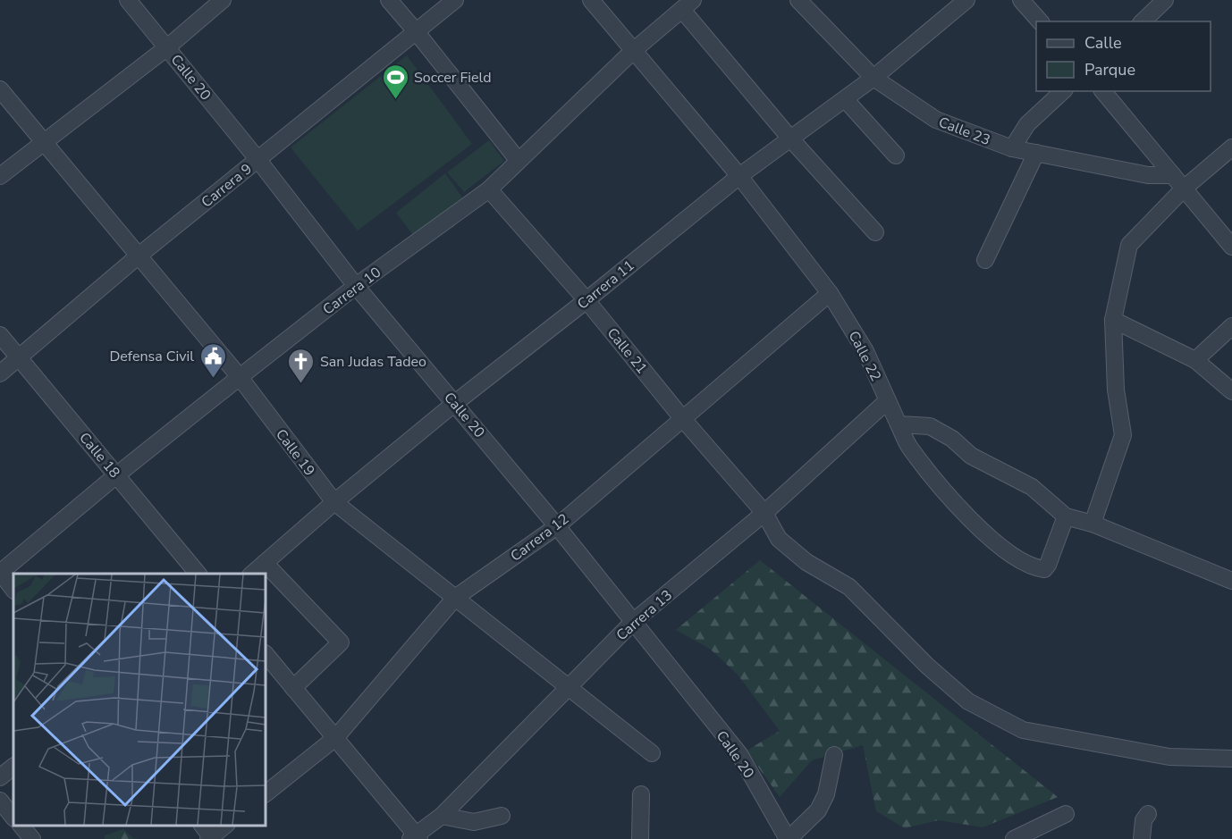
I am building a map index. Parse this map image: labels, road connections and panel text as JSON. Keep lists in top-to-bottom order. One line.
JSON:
{"streets":{"street":["Calle 20","Calle 23","Carrera 9","Carrera 11","Carrera 10","Calle 21","Calle 22","Calle 19","Calle 18","Carrera 12","Carrera 13"]},"crossings":[["Calle 20","Carrera 9"],["Calle 20","Carrera 11"],["Calle 20","Carrera 10"],["Calle 20","Carrera 12"],["Calle 20","Carrera 13"],["Calle 23","Carrera 11"],["Carrera 9","Calle 19"],["Carrera 9","Calle 18"],["Carrera 11","Calle 21"],["Carrera 11","Calle 22"],["Carrera 11","Calle 19"],["Carrera 10","Calle 21"],["Carrera 10","Calle 22"],["Carrera 10","Calle 19"],["Carrera 10","Calle 18"],["Calle 21","Carrera 12"],["Calle 21","Carrera 13"],["Calle 22","Carrera 12"],["Calle 22","Carrera 13"],["Calle 19","Carrera 12"],["Calle 19","Carrera 13"]],"places":{"sports":["Soccer Field"],"public building":["Defensa Civil"],"church":["San Judas Tadeo"]},"legend":["Calle","Parque"]}
